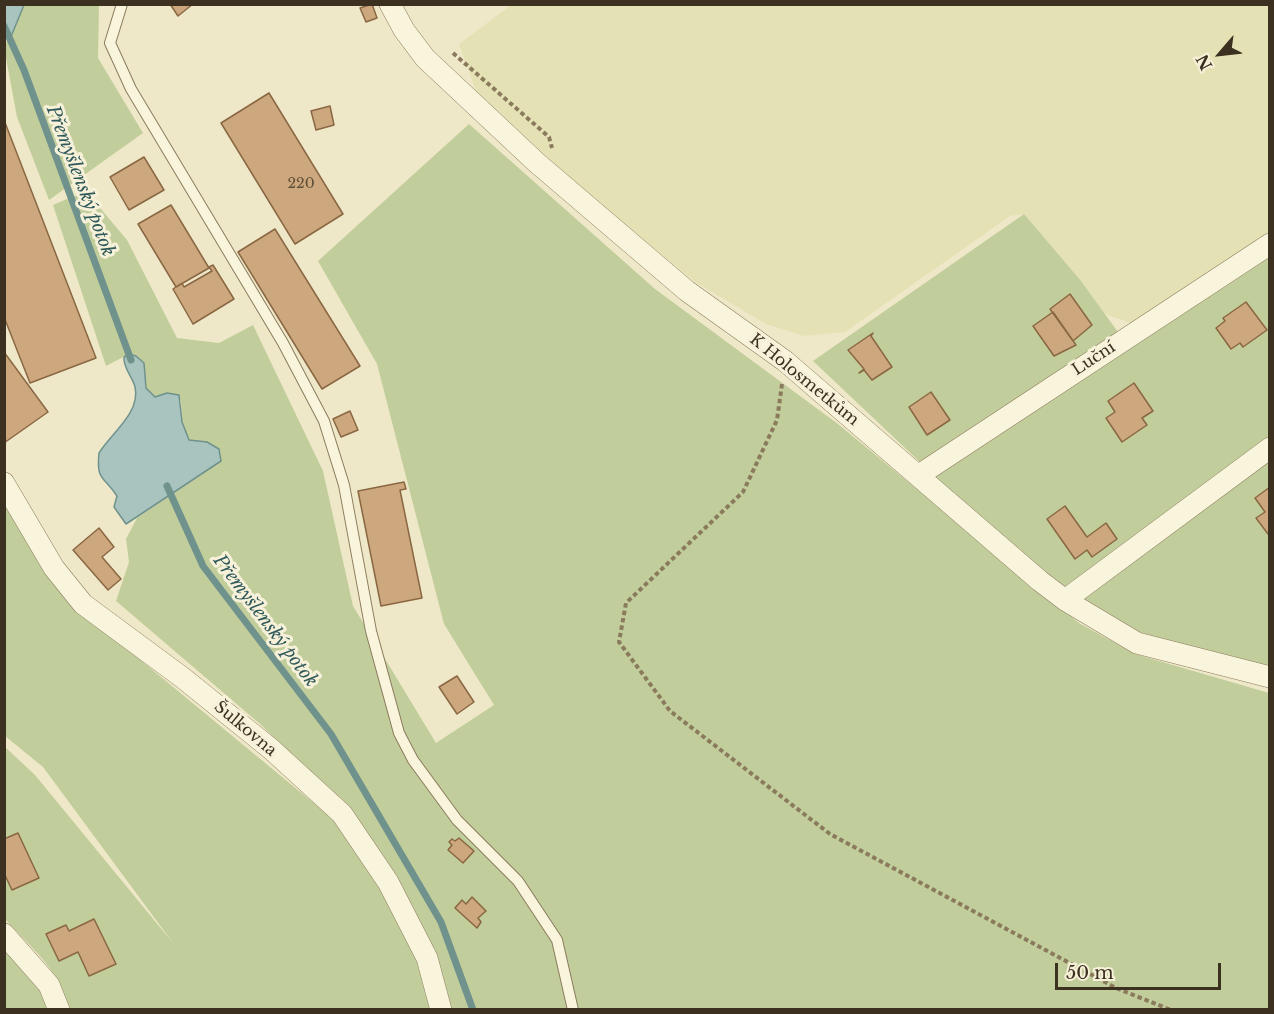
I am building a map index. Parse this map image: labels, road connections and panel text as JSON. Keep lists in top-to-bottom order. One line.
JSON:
{"streets":{"street":["Luční","K Holosmetkům","Šulkovna"]},"crossings":[["Luční","K Holosmetkům"]],"water":["Přemyšlenský potok"],"house_numbers":["220"],"scale_bar":"50 m","north":"bottom left"}
